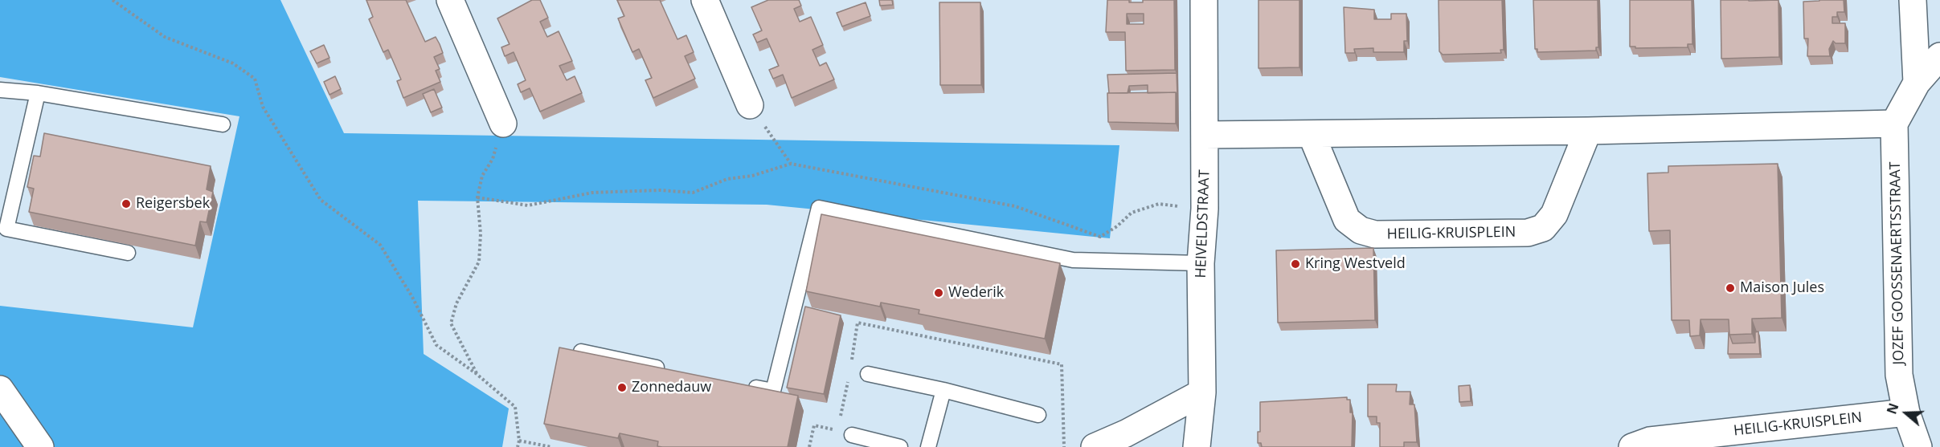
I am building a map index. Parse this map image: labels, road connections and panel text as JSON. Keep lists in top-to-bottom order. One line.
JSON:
{"streets":{"street":["HEIVELDSTRAAT","HEILIG-KRUISPLEIN","JOZEF GOOSSENAERTSSTRAAT"]},"crossings":[["HEILIG-KRUISPLEIN","JOZEF GOOSSENAERTSSTRAAT"]],"places":["Reigersbek","Kring Westveld","Maison Jules","Wederik","Zonnedauw"],"north":"left"}
